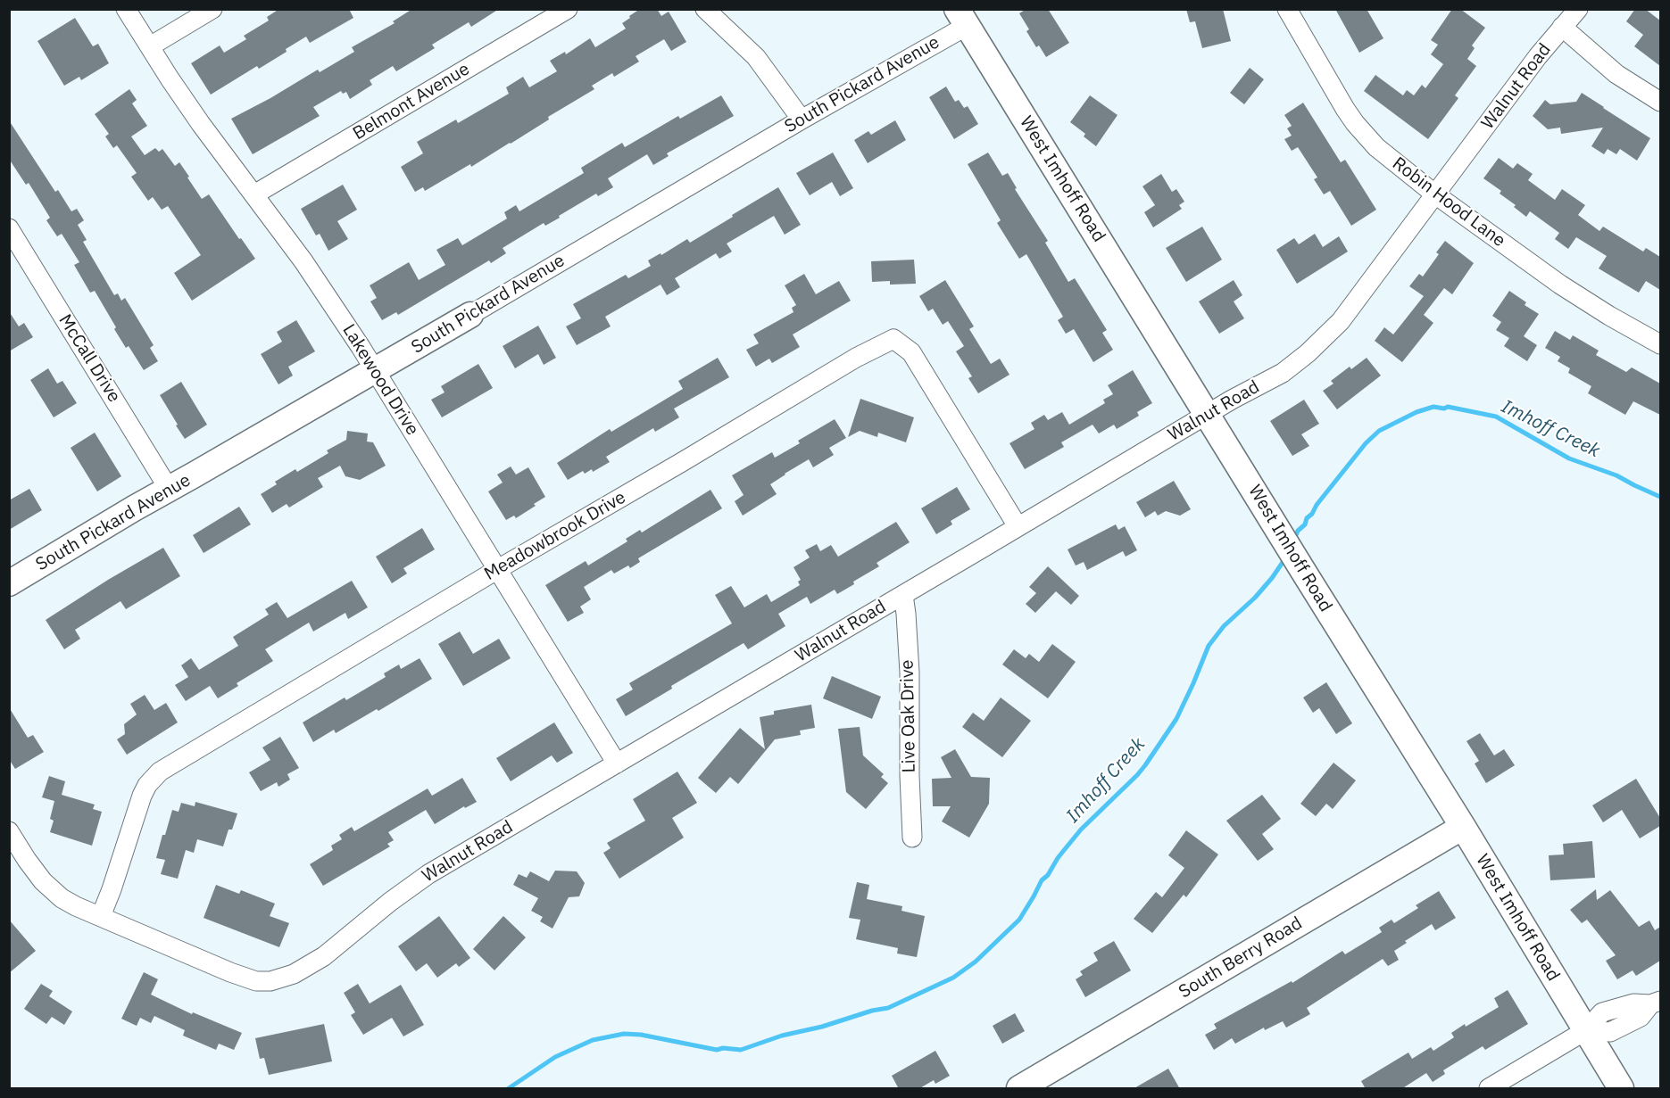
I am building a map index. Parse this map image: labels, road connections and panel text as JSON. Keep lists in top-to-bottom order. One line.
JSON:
{"streets":{"street":["South Pickard Avenue","Walnut Road","Belmont Avenue","West Imhoff Road","Robin Hood Lane","McCall Drive","Lakewood Drive","Meadowbrook Drive","Live Oak Drive","South Berry Road"]},"crossings":[["South Pickard Avenue","West Imhoff Road"],["South Pickard Avenue","McCall Drive"],["South Pickard Avenue","Lakewood Drive"],["Walnut Road","West Imhoff Road"],["Walnut Road","Robin Hood Lane"],["Walnut Road","Lakewood Drive"],["Walnut Road","Meadowbrook Drive"],["Walnut Road","Live Oak Drive"],["Belmont Avenue","Lakewood Drive"],["West Imhoff Road","South Berry Road"],["Lakewood Drive","Meadowbrook Drive"]],"water":["Imhoff Creek"]}
